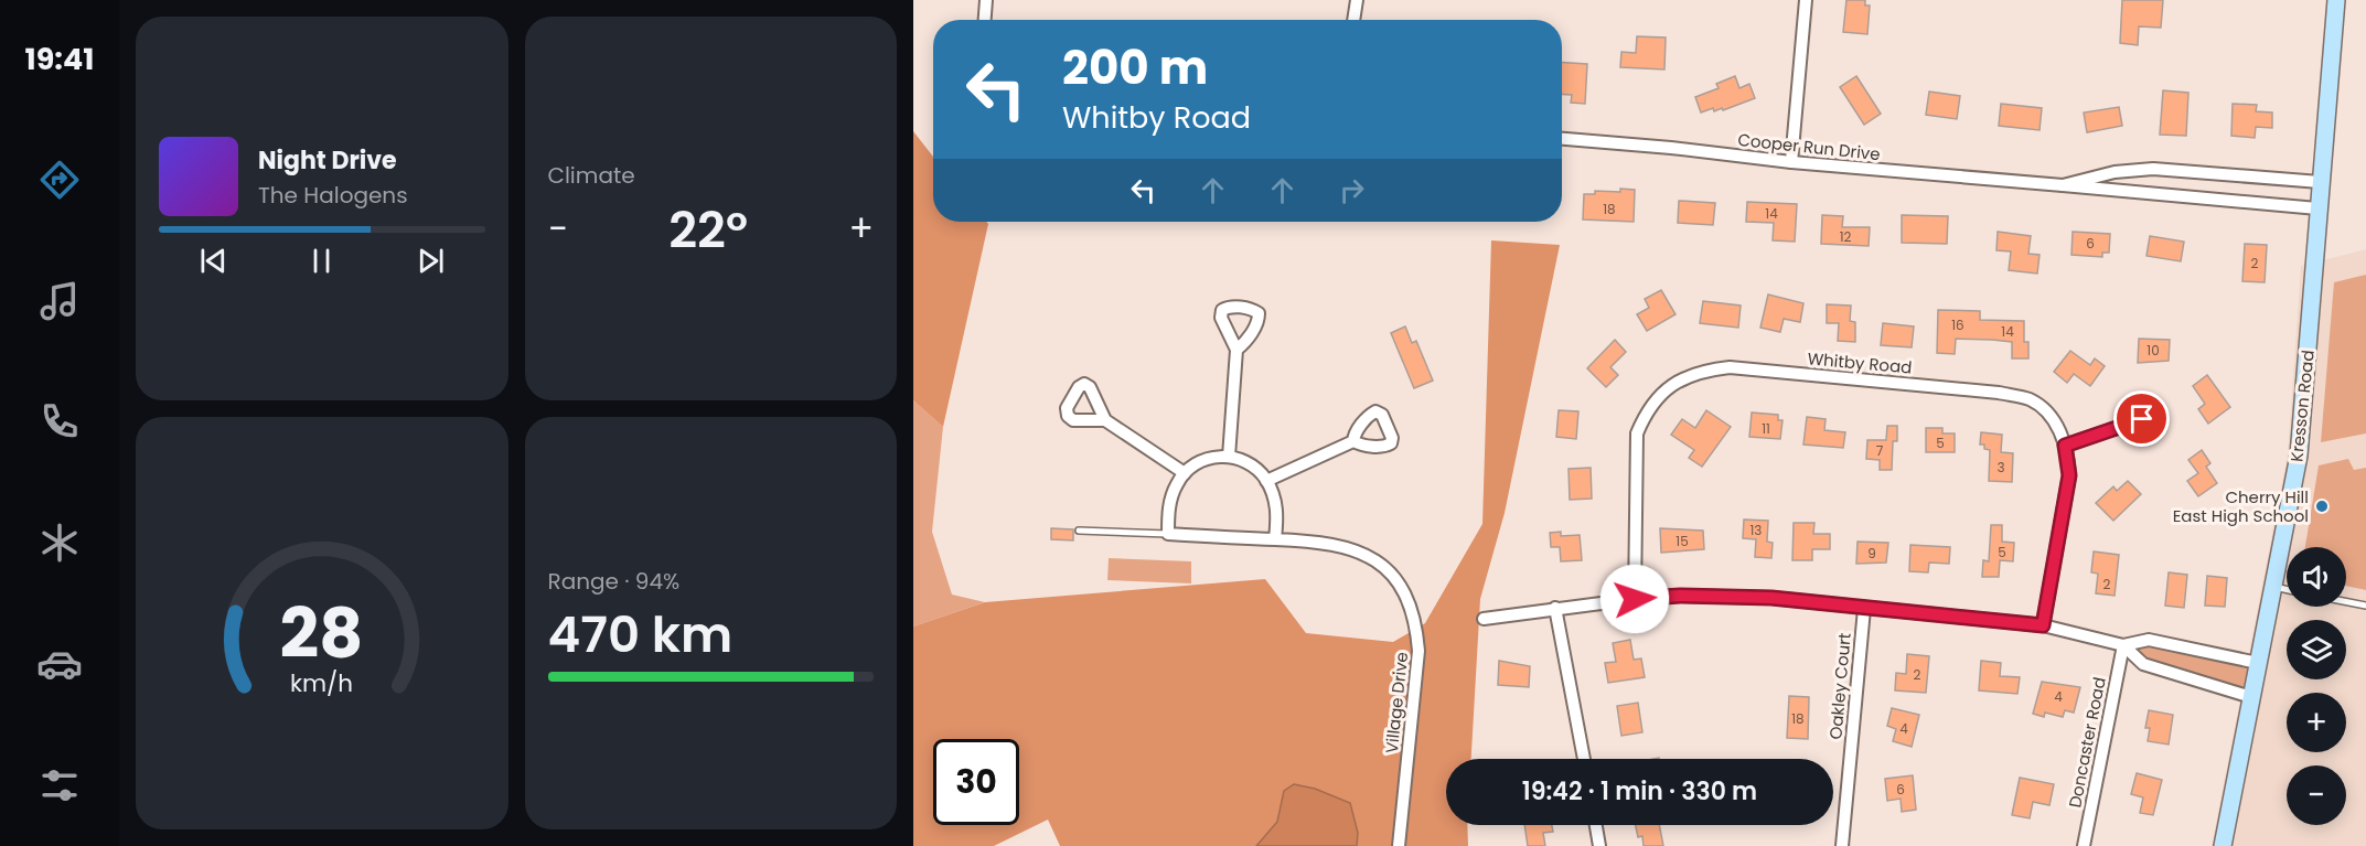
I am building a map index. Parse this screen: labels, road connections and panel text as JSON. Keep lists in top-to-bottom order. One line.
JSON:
{"streets":{"street":["Cooper Run Drive","Whitby Road","Kresson Road","Oakley Court","Village Drive","Doncaster Road"]},"crossings":[["Cooper Run Drive","Kresson Road"]],"places":["Cherry Hill East High School"],"house_numbers":["18","14","12","6","2","16","14","10","11","5","7","3","13","15","5","9","2","2","4","18","4","6"],"page":{"tabs":"19:41","tile":["Climate",["Range · 94%","470 km"]],"turn":["200 m","Whitby Road"],"song":["Night Drive","The Halogens"],"heat":["−","22°","+"],"map_buttons":["+","−"],"limit":"30","trip":"19:42 · 1 min · 330 m","gauge":["28","km/h"]}}
